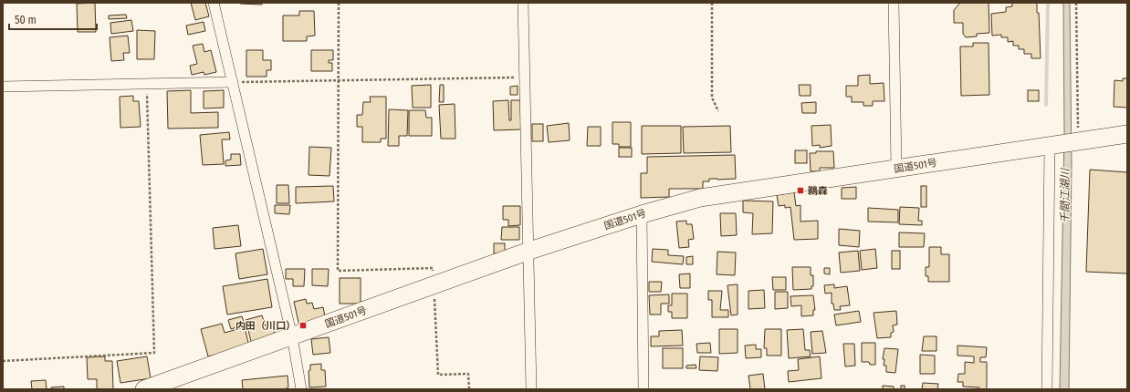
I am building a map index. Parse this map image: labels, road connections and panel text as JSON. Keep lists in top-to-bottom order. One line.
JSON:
{"streets":{"highway":["国道501号"]},"water":["千間江湖川"],"places":{"transit":["鵜森","内田（川口）"]},"scale_bar":"50 m"}
